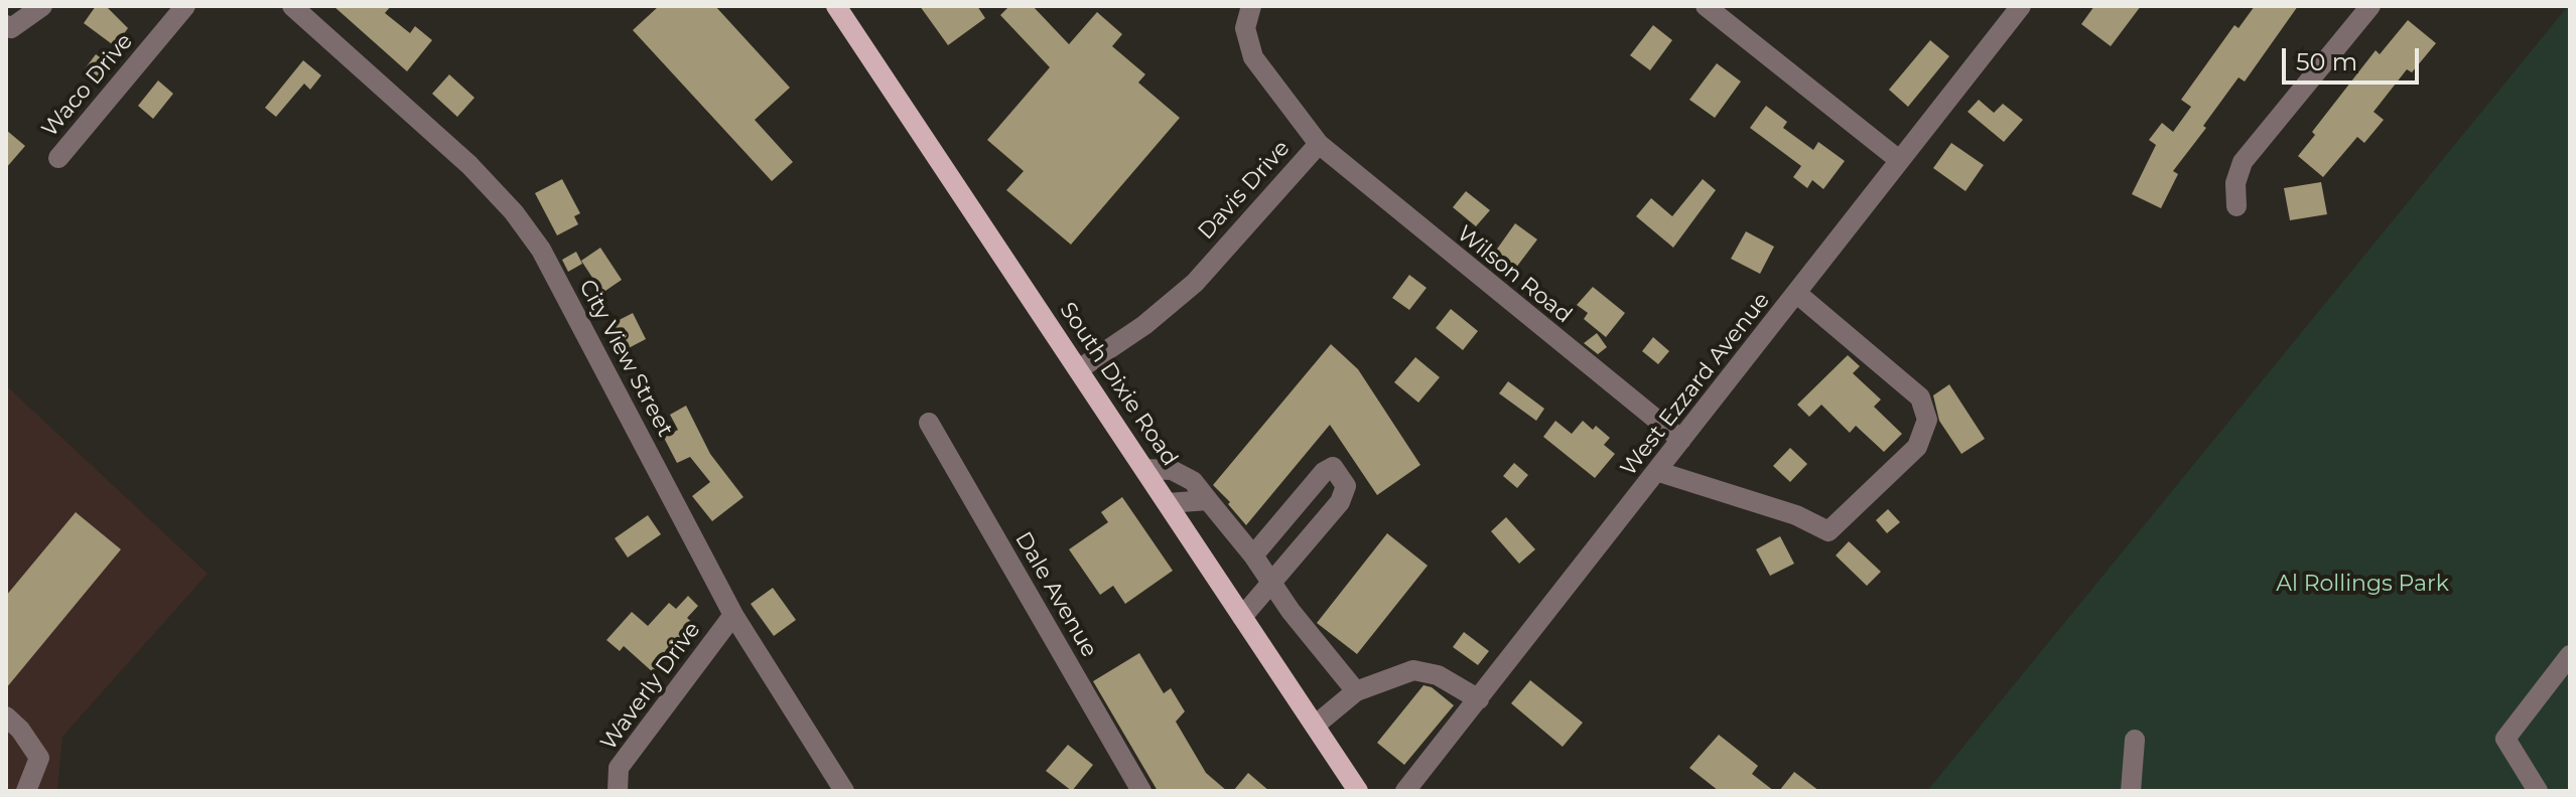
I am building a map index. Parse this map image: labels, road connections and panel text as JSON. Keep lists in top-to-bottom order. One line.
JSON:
{"streets":{"main road":["South Dixie Road"],"street":["Waco Drive","Davis Drive","Wilson Road","City View Street","West Ezzard Avenue","Dale Avenue","Waverly Drive"]},"crossings":[["Davis Drive","Wilson Road"],["Davis Drive","South Dixie Road"],["Wilson Road","West Ezzard Avenue"],["City View Street","Waverly Drive"]],"parks":["Al Rollings Park"],"scale_bar":"50 m"}
